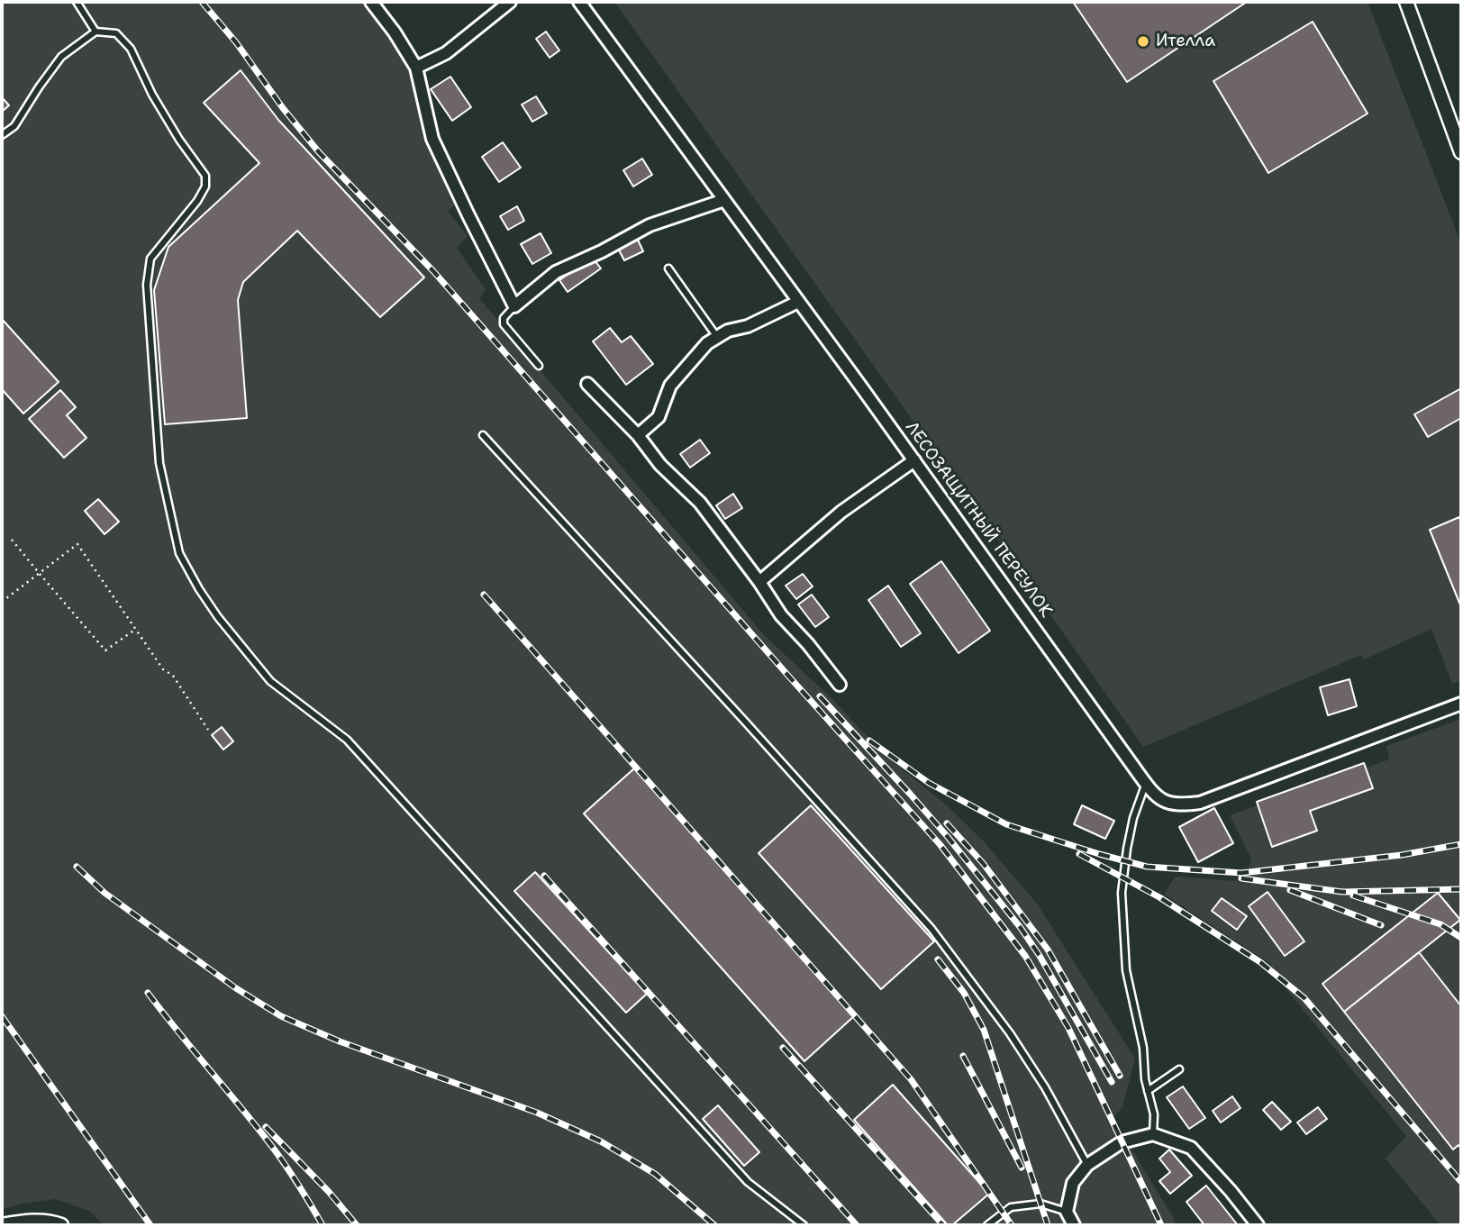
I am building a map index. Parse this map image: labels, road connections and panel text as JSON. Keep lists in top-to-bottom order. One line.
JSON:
{"streets":{"street":["ЛЕСОЗАЩИТНЫЙ ПЕРЕУЛОК"]},"places":["Ителла"]}
